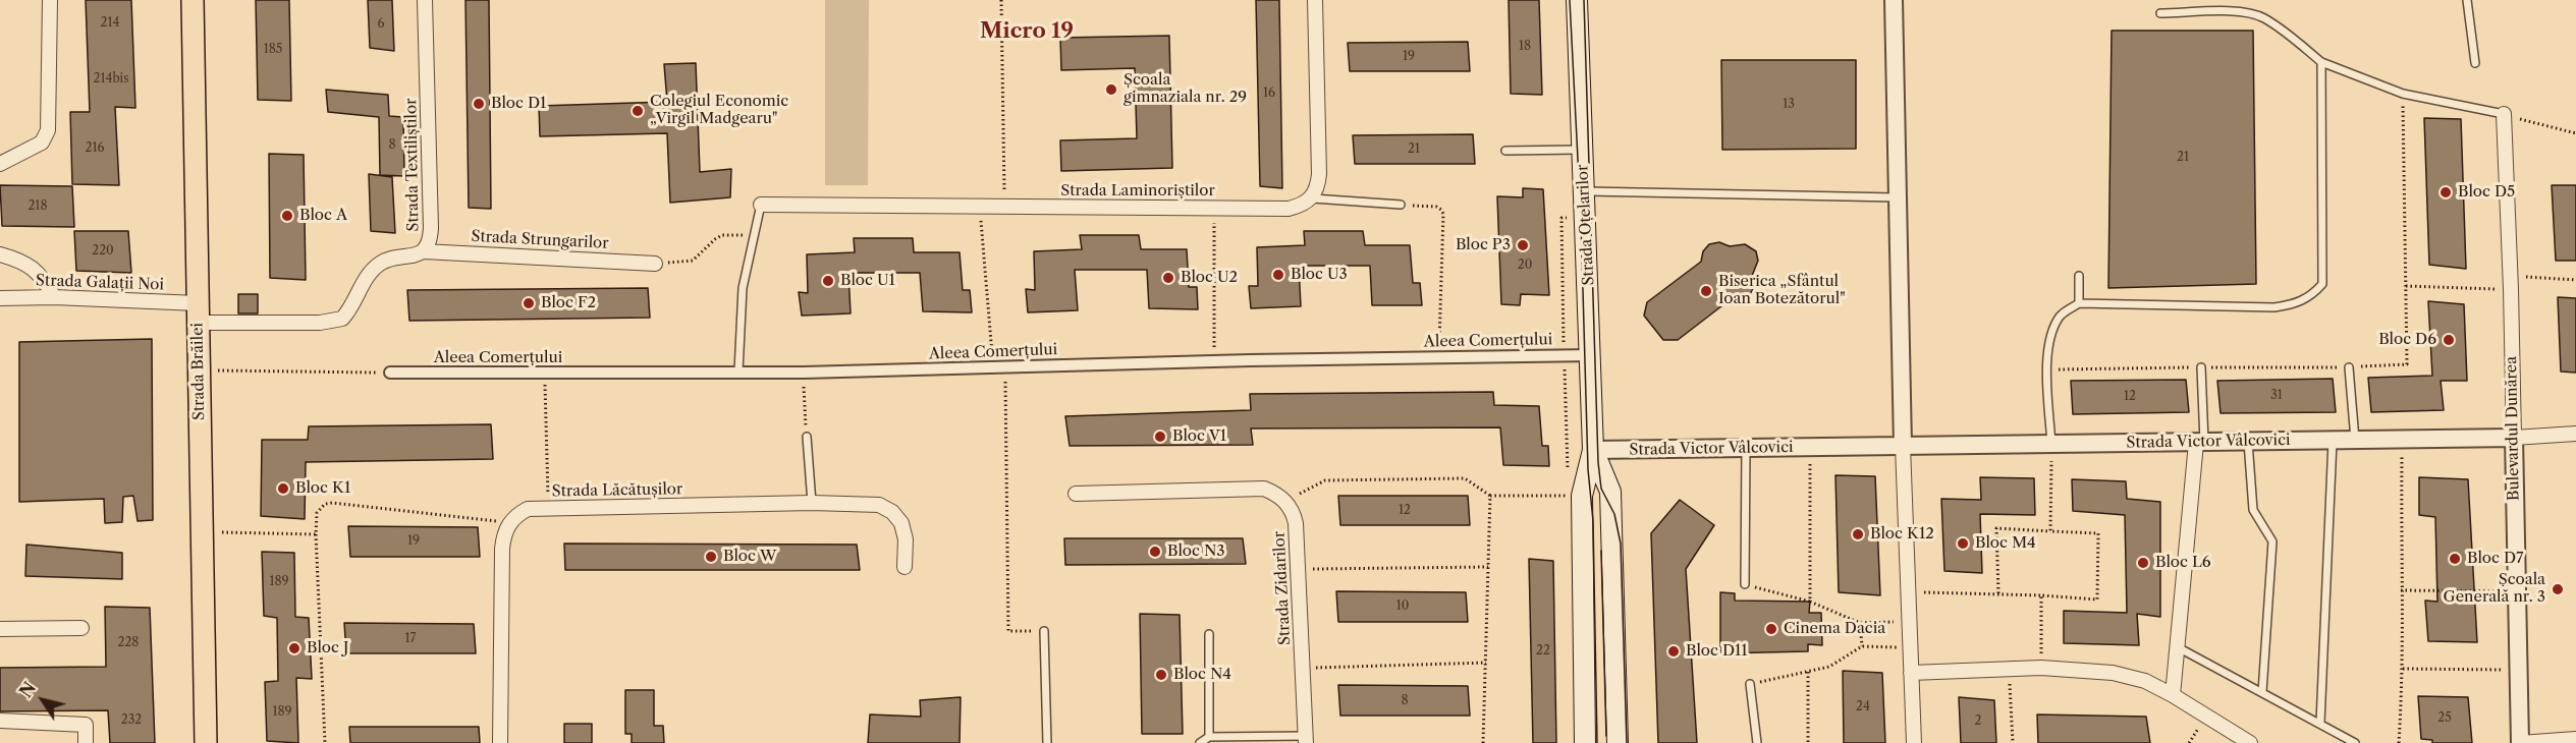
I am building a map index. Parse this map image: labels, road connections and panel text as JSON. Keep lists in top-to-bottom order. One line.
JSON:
{"streets":{"main road":["Strada Oțelarilor","Strada Brăilei"],"street":["Strada Textiliștilor","Strada Laminoriștilor","Strada Strungarilor","Strada Galații Noi","Aleea Comerțului","Bulevardul Dunărea","Strada Victor Vâlcovici","Strada Lăcătușilor","Strada Zidarilor"]},"crossings":[["Strada Textiliștilor","Strada Strungarilor"],["Strada Textiliștilor","Strada Galații Noi"],["Strada Textiliștilor","Strada Brăilei"],["Strada Oțelarilor","Aleea Comerțului"],["Strada Oțelarilor","Strada Victor Vâlcovici"],["Strada Galații Noi","Strada Brăilei"],["Bulevardul Dunărea","Strada Victor Vâlcovici"]],"districts":["Micro 19"],"places":["Școala gimnaziala nr. 29","Bloc D1","Colegiul Economic „Virgil Madgearu\"","Bloc D5","Bloc A","Bloc P3","Bloc U3","Bloc U2","Bloc U1","Biserica „Sfântul Ioan Botezătorul\"","Bloc F2","Bloc D6","Bloc V1","Bloc K1","Bloc K12","Bloc M4","Bloc N3","Bloc W","Bloc D7","Bloc L6","Școala Generală nr. 3","Cinema Dacia","Bloc J","Bloc D11","Bloc N4"],"house_numbers":["214","6","18","185","19","214bis","16","13","8","216","21","21","218","220","20","31","12","12","19","189","10","17","228","22","8","24","189","25","232","2"],"north":"top left"}
